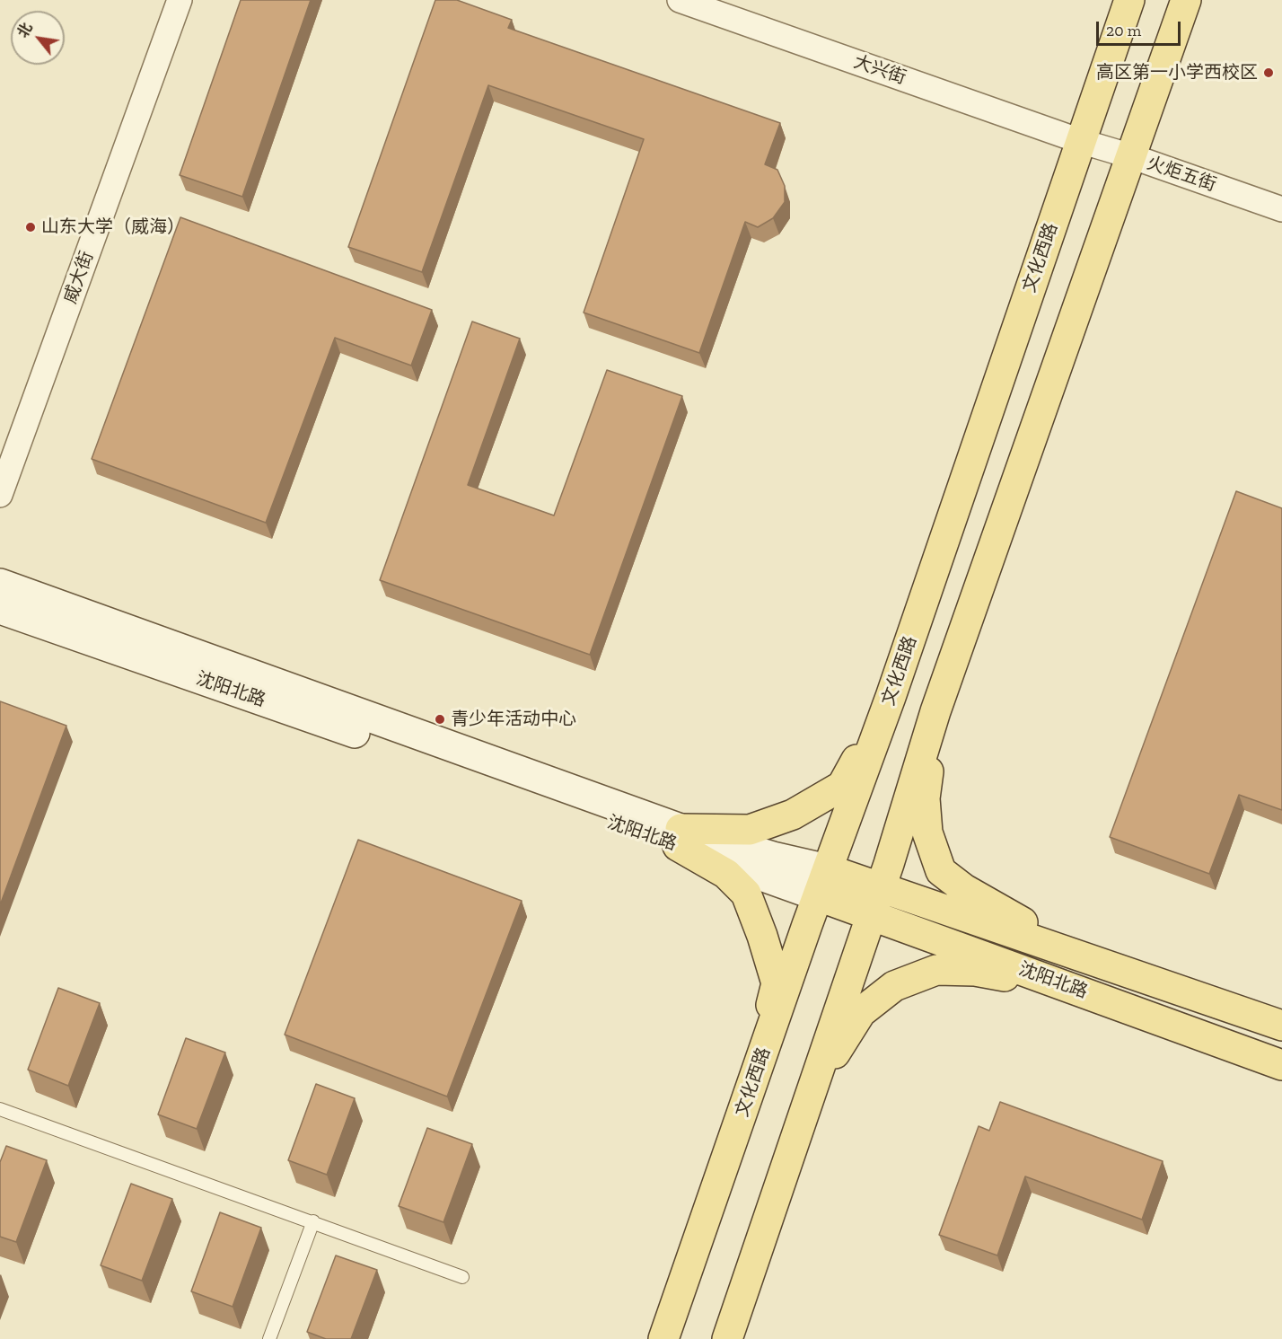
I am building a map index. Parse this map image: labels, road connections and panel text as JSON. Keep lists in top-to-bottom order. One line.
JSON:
{"streets":{"main road":["文化西路","沈阳北路"],"street":["大兴街","火炬五街","威大街"]},"crossings":[["大兴街","火炬五街"],["大兴街","文化西路"],["火炬五街","文化西路"],["文化西路","沈阳北路"]],"places":["高区第一小学西校区","山东大学（威海）","青少年活动中心"],"scale_bar":"20 m","north":"top left"}
